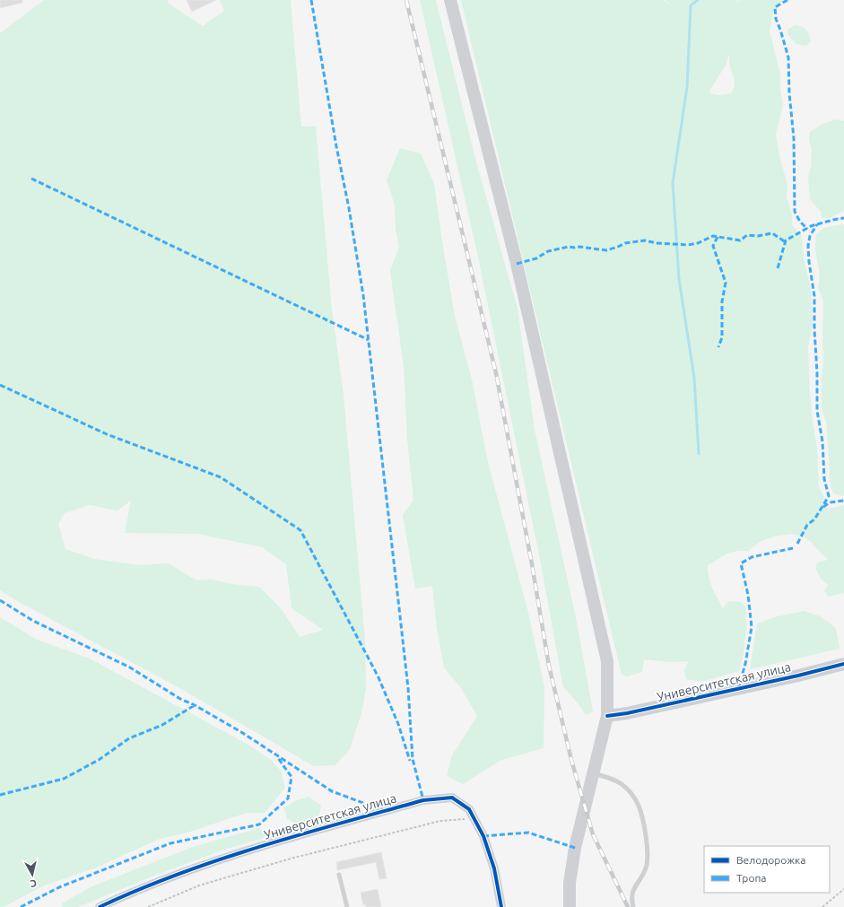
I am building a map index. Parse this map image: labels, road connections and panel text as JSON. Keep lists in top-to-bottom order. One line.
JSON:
{"streets":{"main road":["Университетская улица"]},"legend":["Велодорожка","Тропа"],"north":"bottom"}
